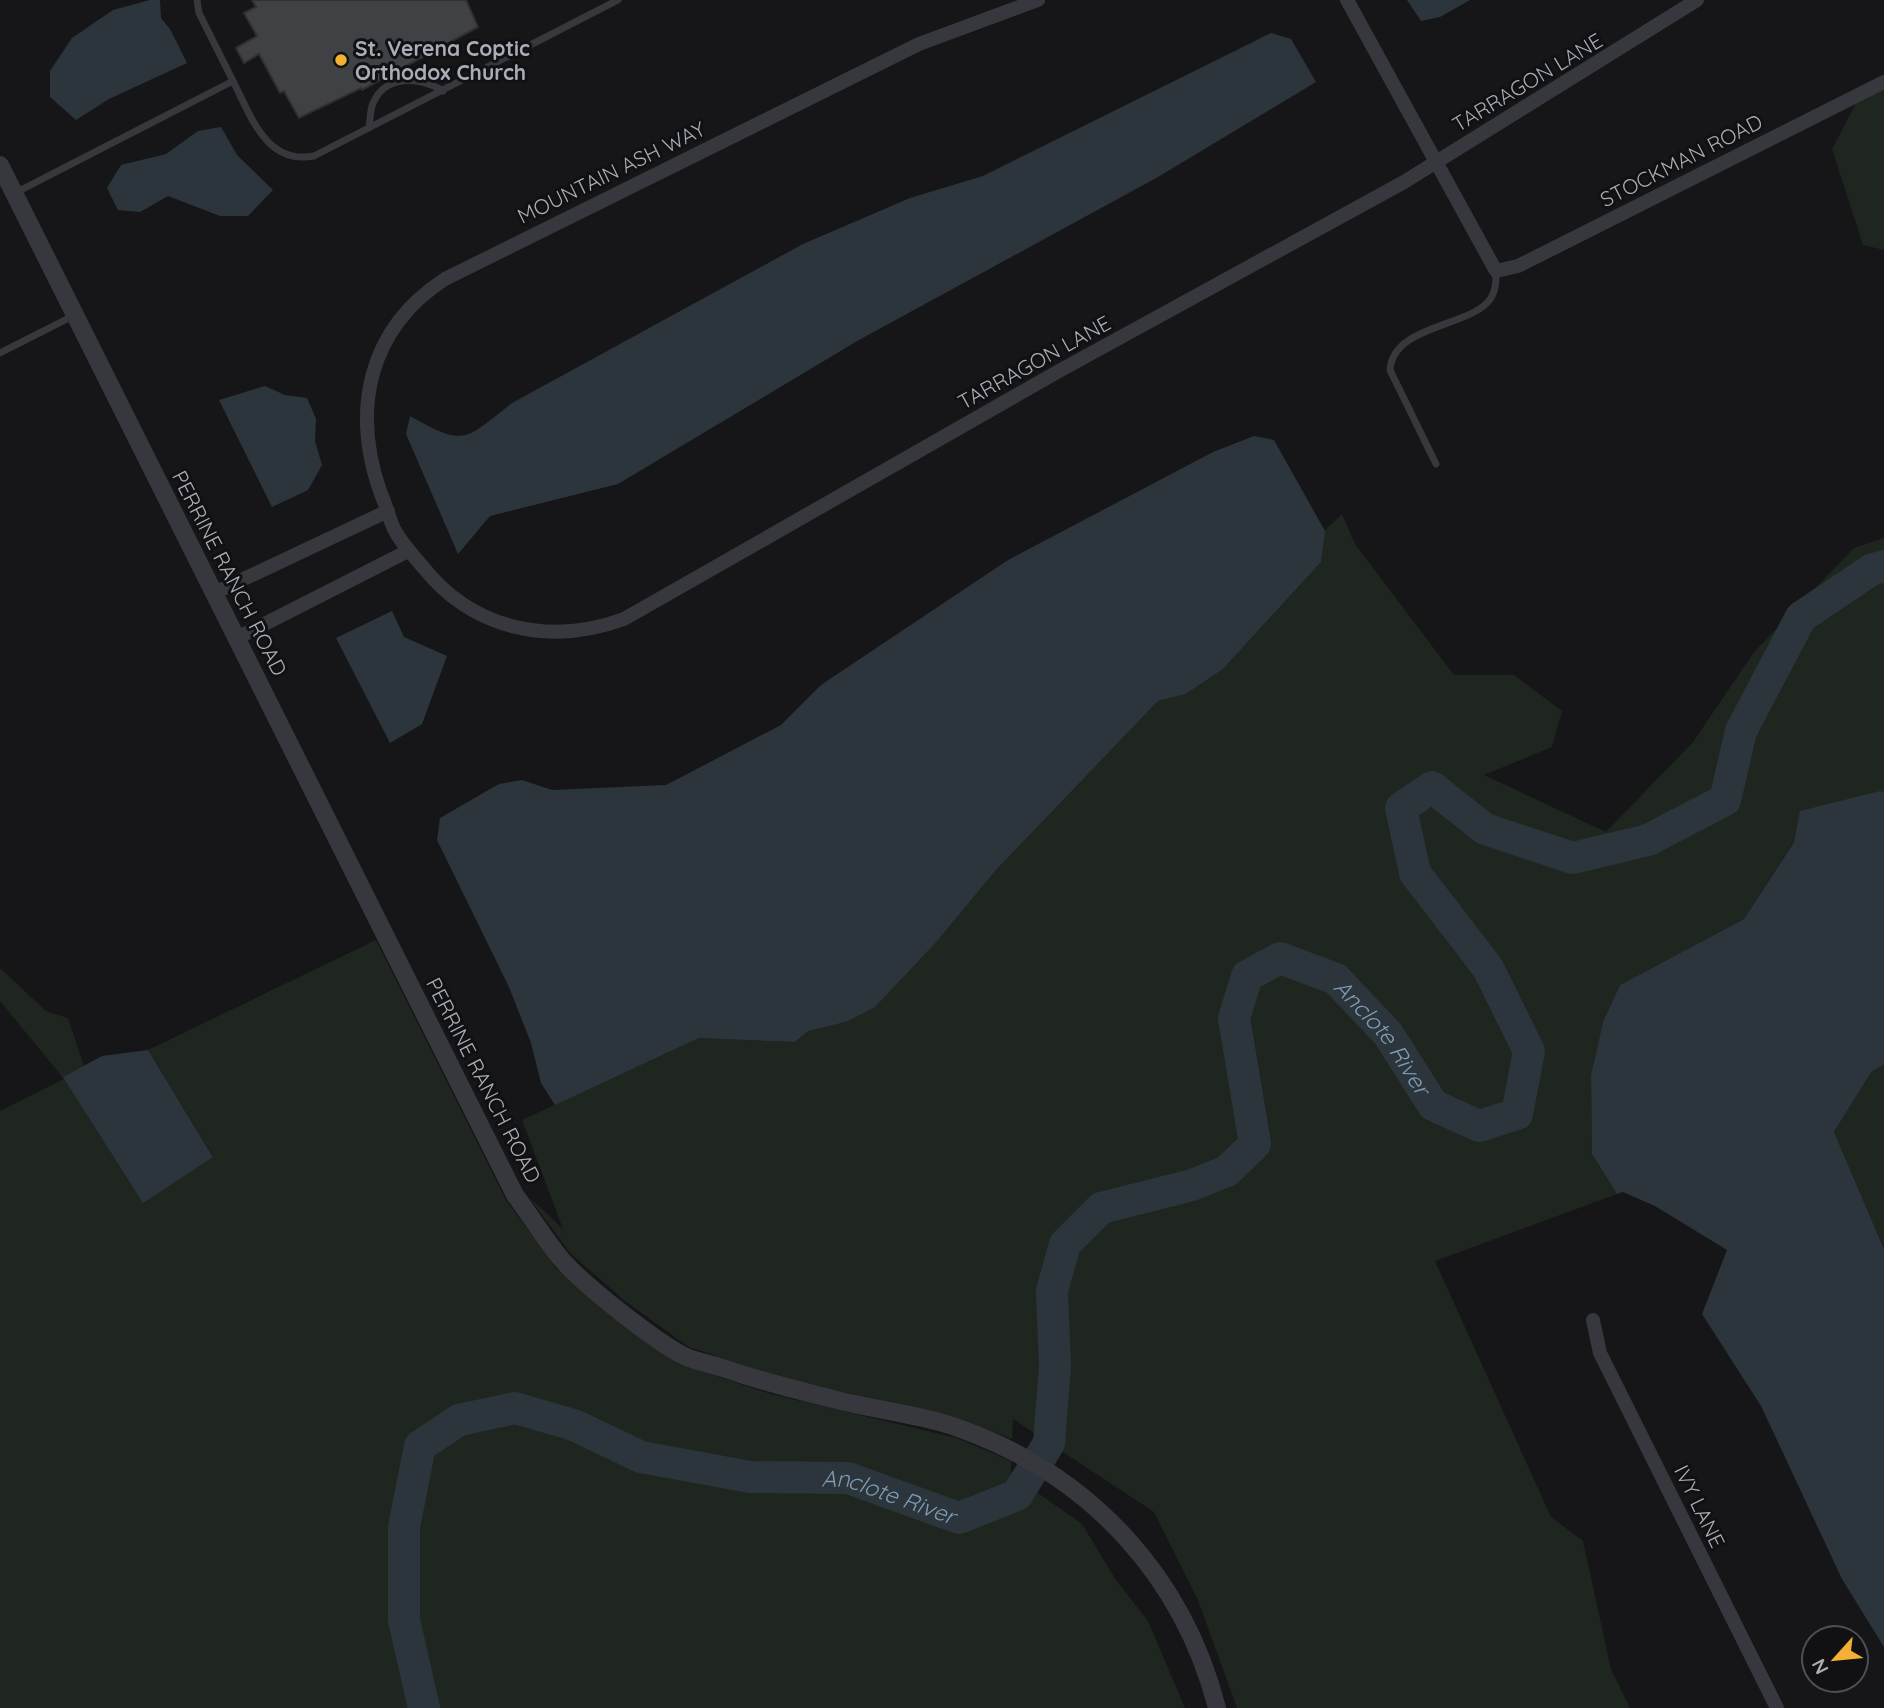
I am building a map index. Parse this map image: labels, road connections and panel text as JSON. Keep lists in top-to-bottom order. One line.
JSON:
{"streets":{"street":["TARRAGON LANE","STOCKMAN ROAD","MOUNTAIN ASH WAY","PERRINE RANCH ROAD","IVY LANE"]},"crossings":[["TARRAGON LANE","MOUNTAIN ASH WAY"]],"water":["Anclote River"],"places":["St. Verena Coptic Orthodox Church"],"north":"bottom left"}
